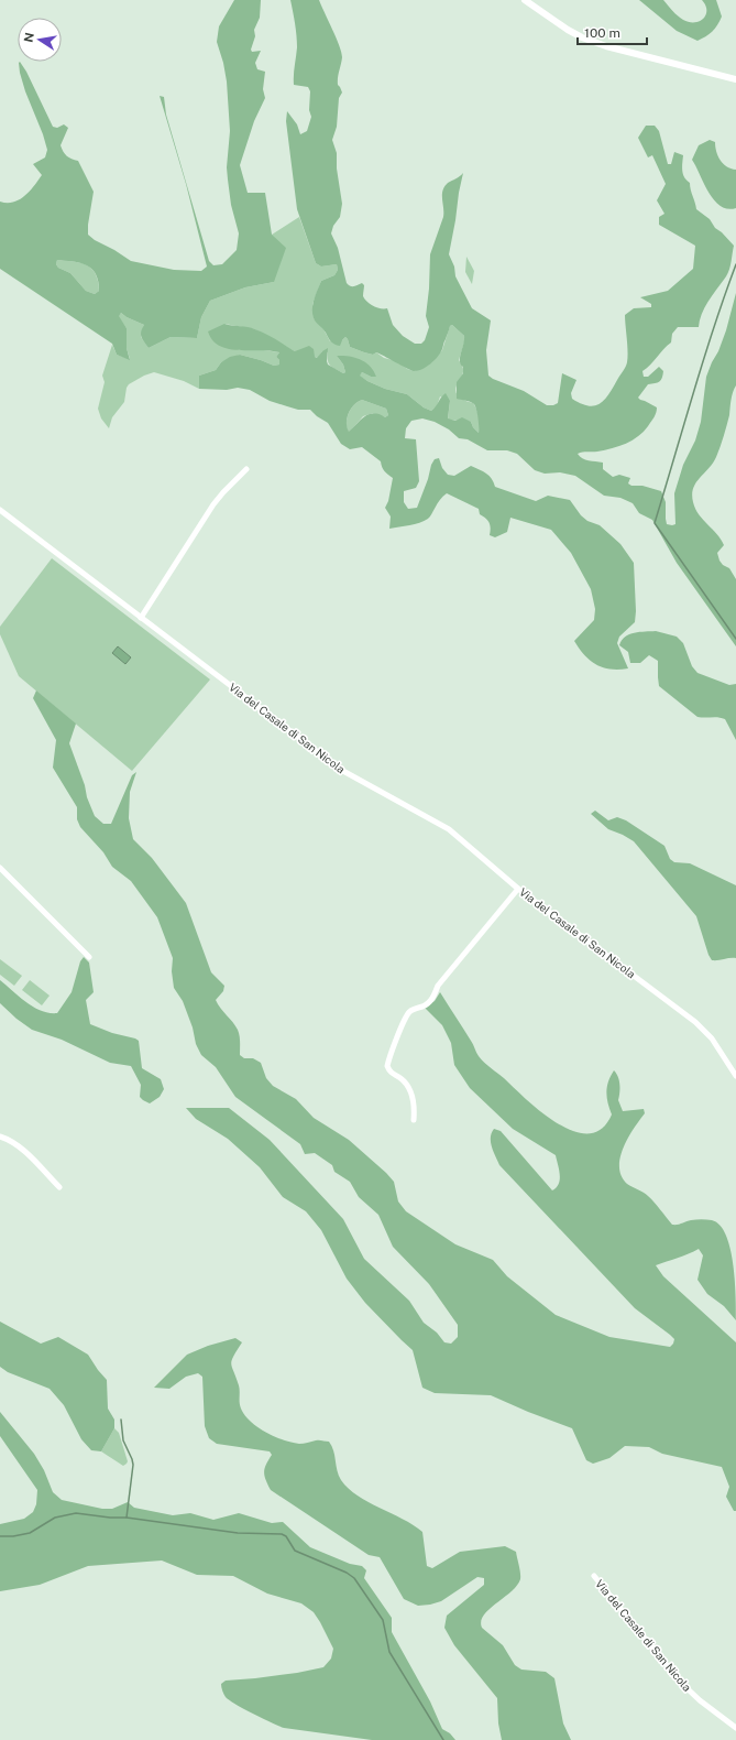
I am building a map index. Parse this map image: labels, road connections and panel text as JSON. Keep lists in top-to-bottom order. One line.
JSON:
{"streets":{"street":["Via del Casale di San Nicola"]},"scale_bar":"100 m","north":"left"}
